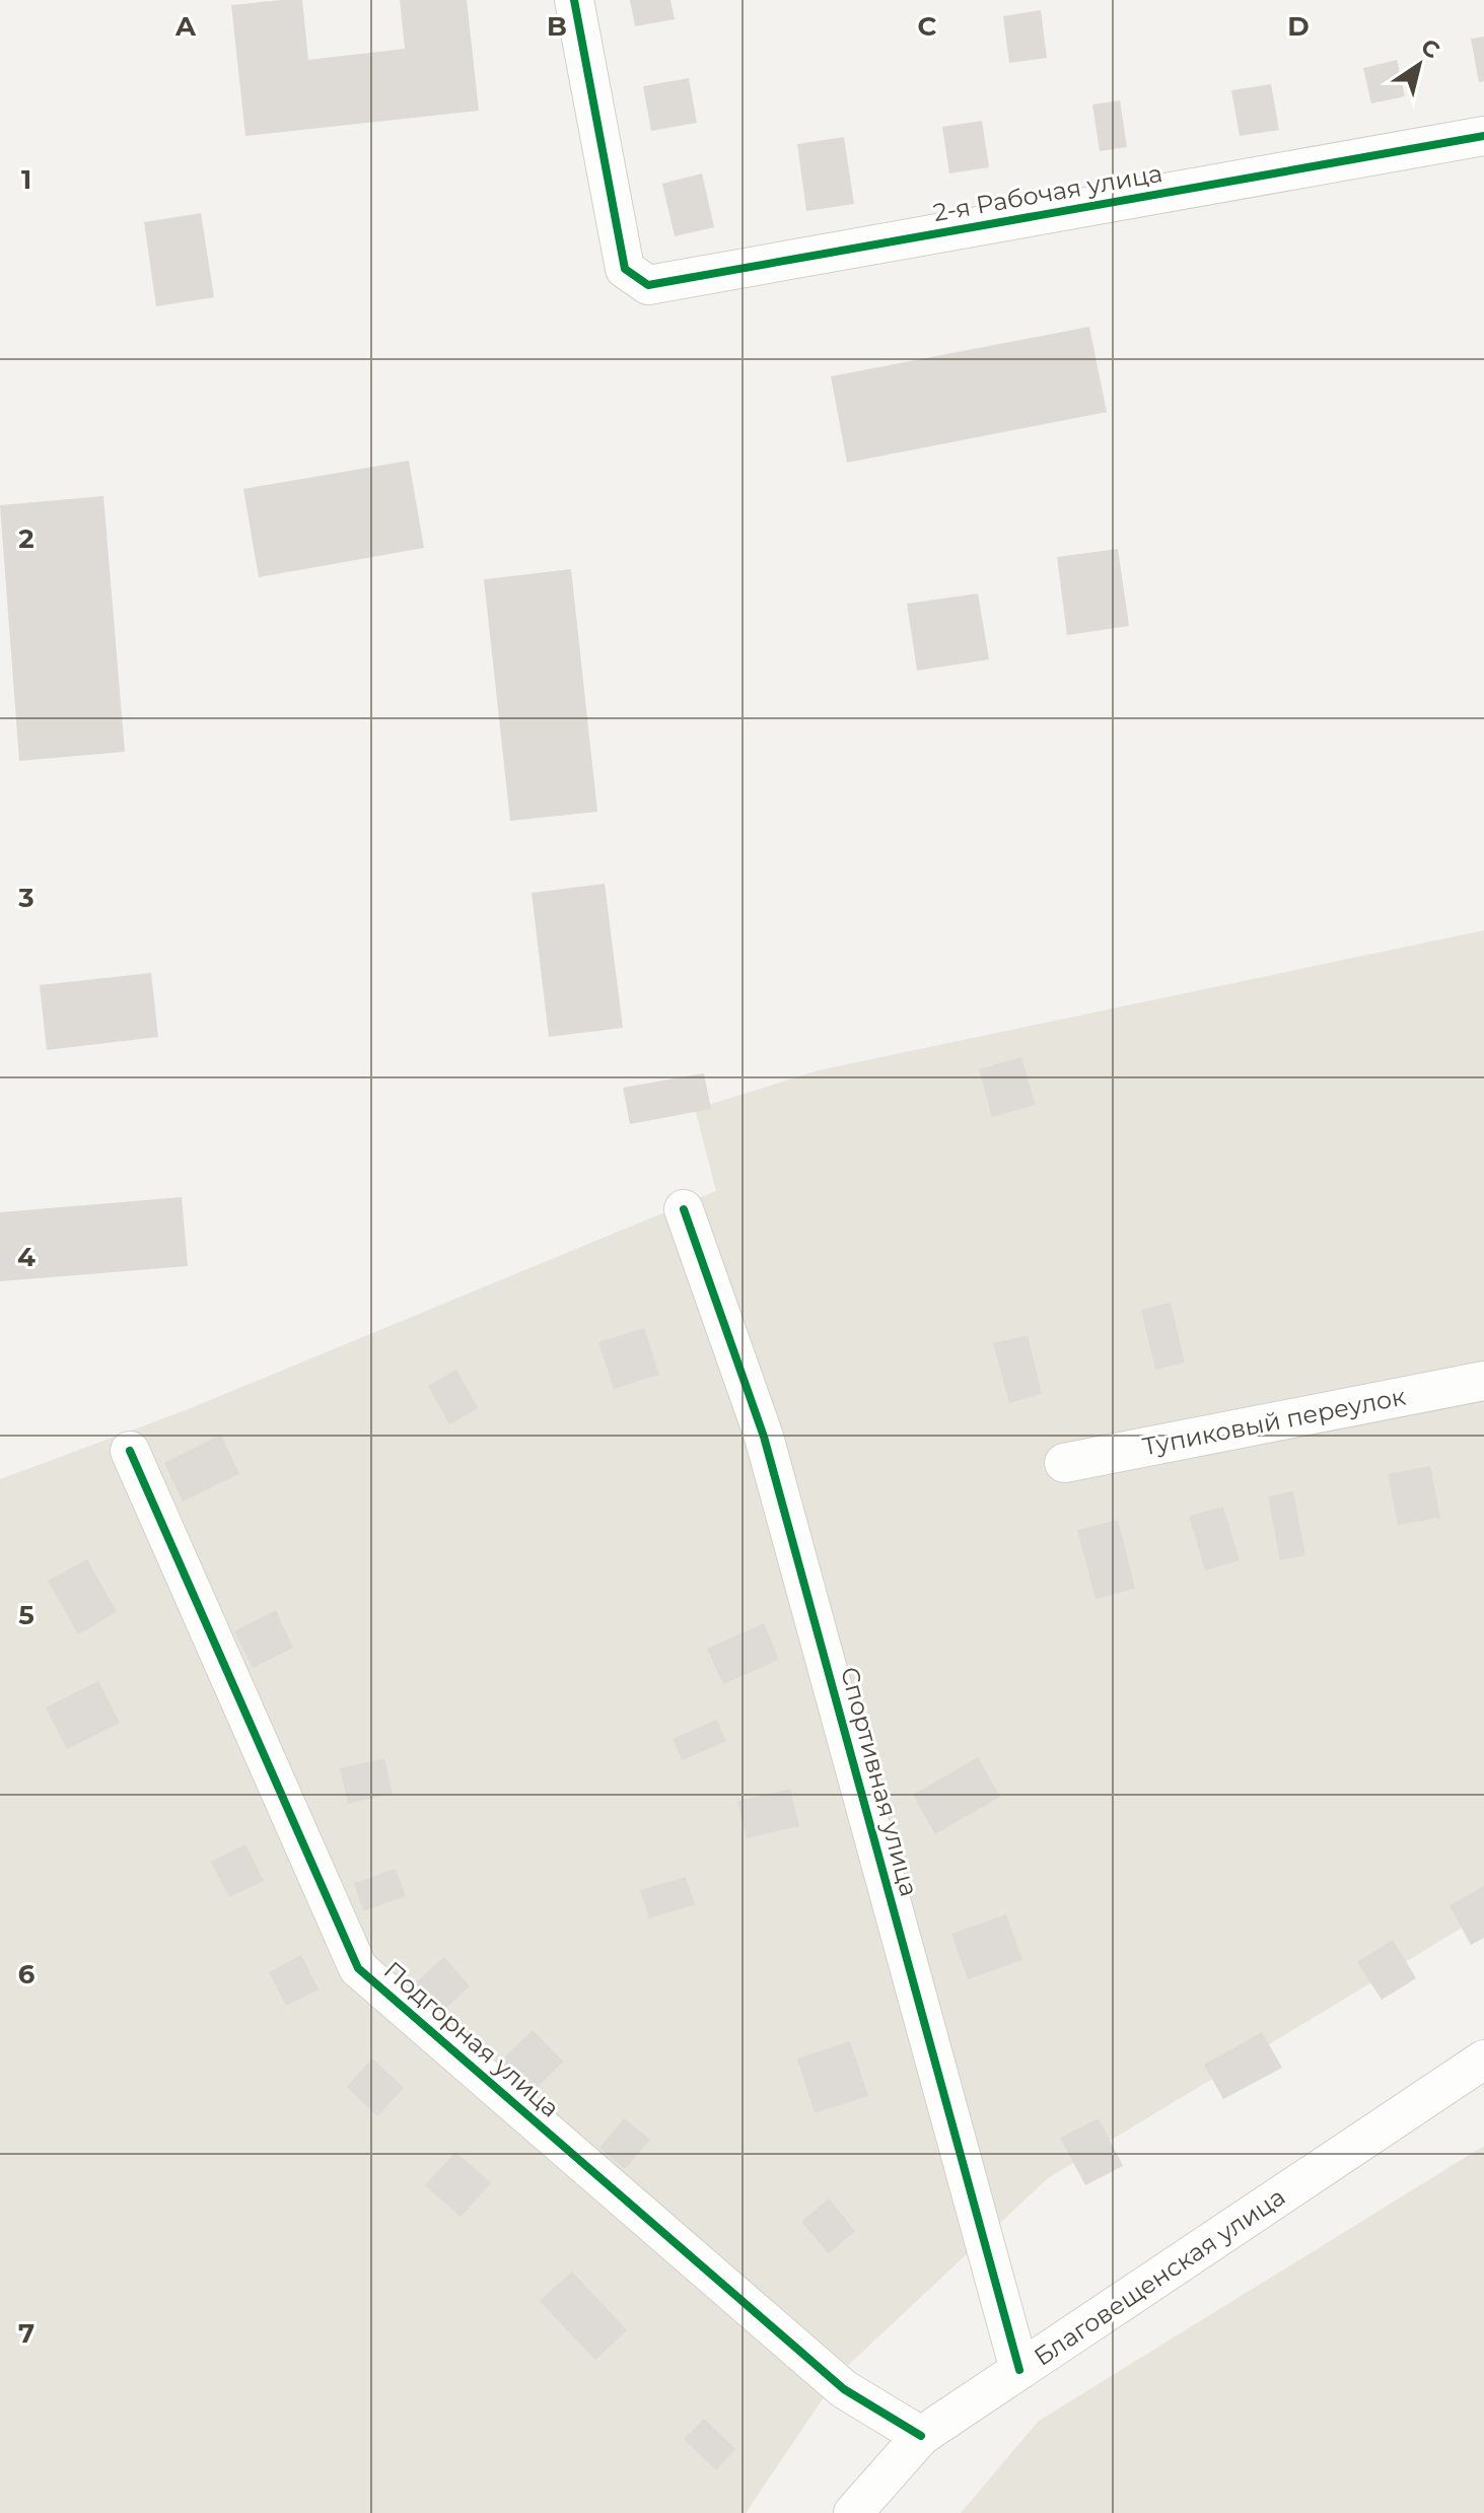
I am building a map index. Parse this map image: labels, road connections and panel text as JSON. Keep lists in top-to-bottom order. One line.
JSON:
{"streets":{"street":["2-я Рабочая улица","Тупиковый переулок","Спортивная улица","Подгорная улица","Благовещенская улица"]},"crossings":[["Спортивная улица","Благовещенская улица"],["Подгорная улица","Благовещенская улица"]],"north":"top right","grid":{"columns":["A","B","C","D"],"rows":["1","2","3","4","5","6","7"]}}
